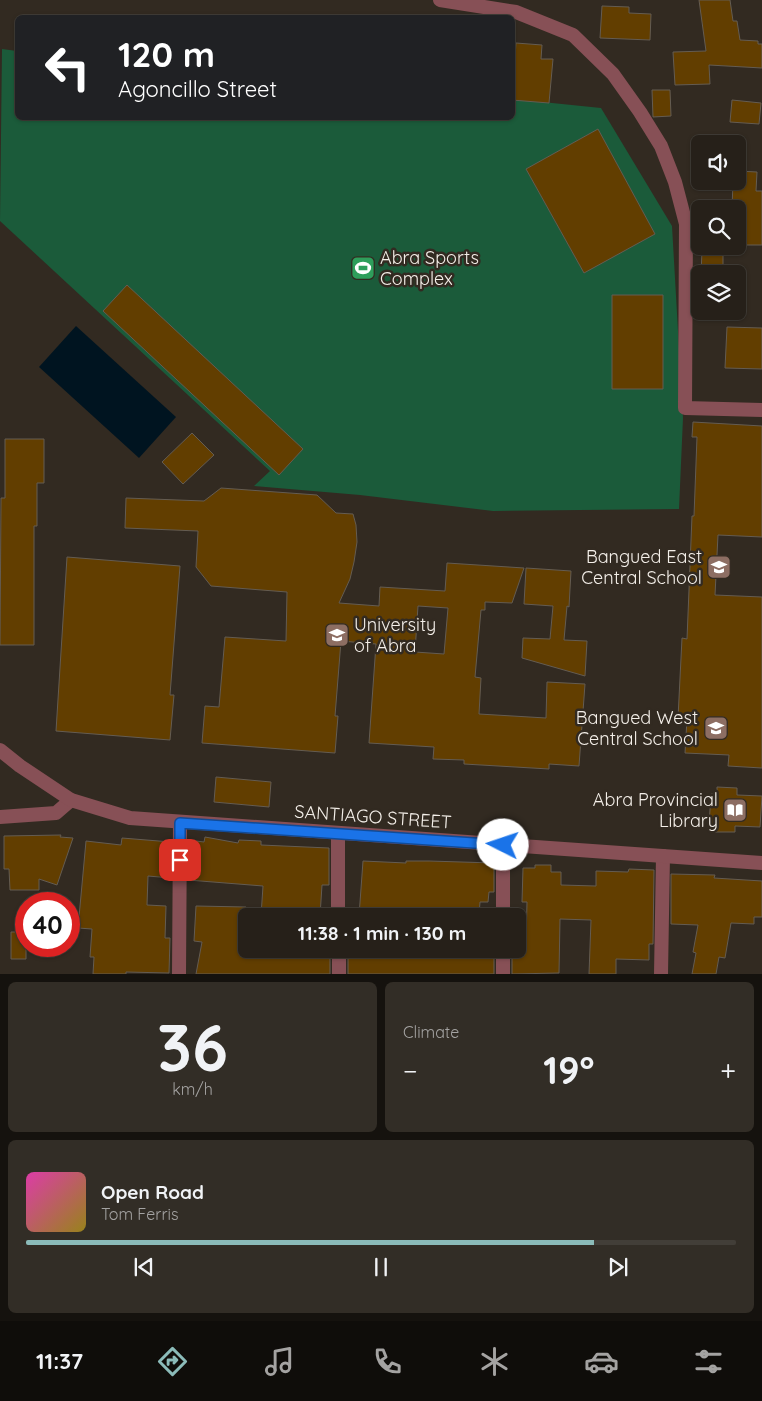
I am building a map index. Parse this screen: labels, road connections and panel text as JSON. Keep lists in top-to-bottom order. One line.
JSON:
{"streets":{"street":["SANTIAGO STREET"]},"places":{"sports":["Abra Sports Complex"],"school or university":["Bangued East Central School","University of Abra","Bangued West Central School"],"library":["Abra Provincial Library"]},"page":{"turn":["120 m","Agoncillo Street"],"limit":"40","trip":"11:38 · 1 min · 130 m","tile":[["36","km/h"],"Climate"],"heat":["−","19°","+"],"song":["Open Road","Tom Ferris"],"tabs":"11:37"}}
